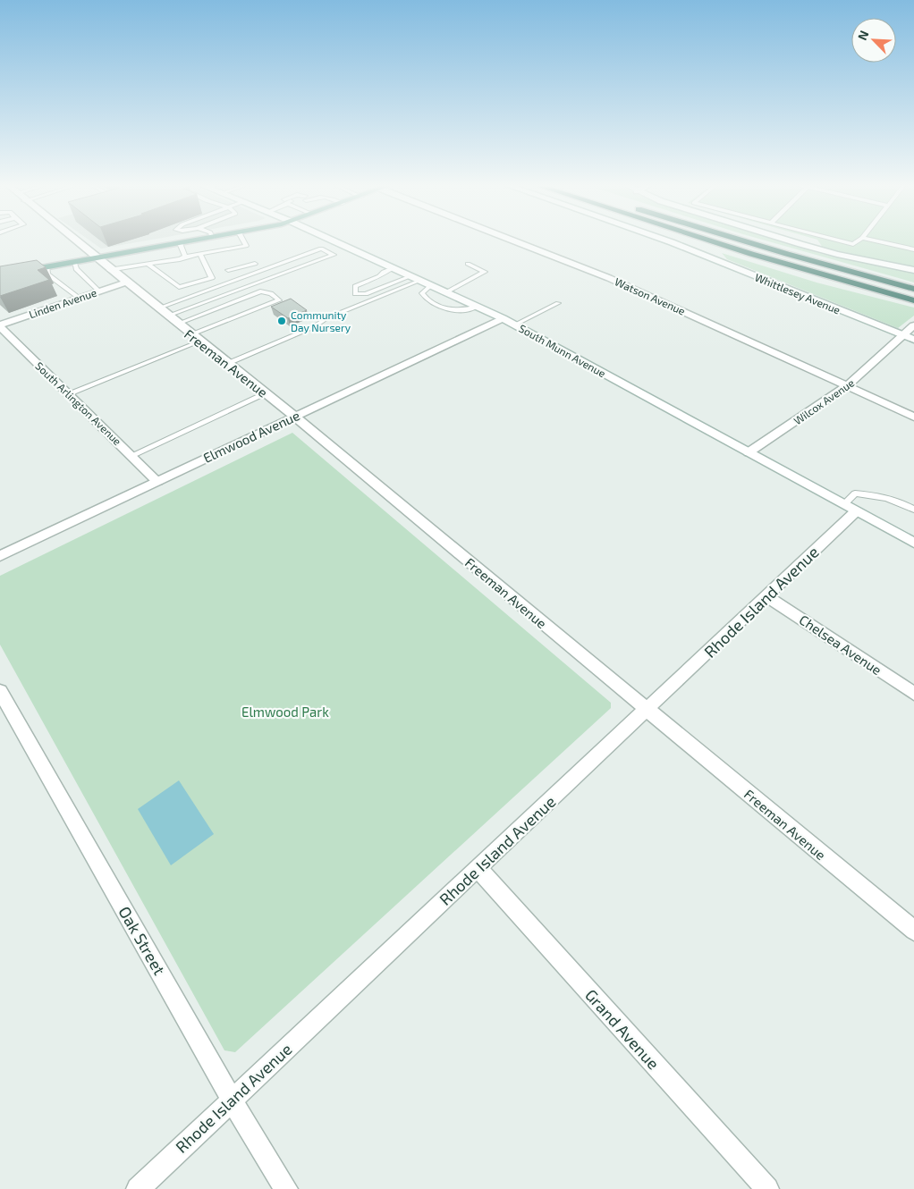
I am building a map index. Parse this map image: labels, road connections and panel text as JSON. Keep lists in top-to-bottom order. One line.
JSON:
{"streets":{"street":["Whittlesey Avenue","Watson Avenue","Linden Avenue","South Munn Avenue","Freeman Avenue","Wilcox Avenue","South Arlington Avenue","Elmwood Avenue","Rhode Island Avenue","Chelsea Avenue","Oak Street","Grand Avenue"]},"crossings":[["Whittlesey Avenue","Wilcox Avenue"],["Watson Avenue","Wilcox Avenue"],["Linden Avenue","Freeman Avenue"],["Linden Avenue","South Arlington Avenue"],["South Munn Avenue","Wilcox Avenue"],["South Munn Avenue","Elmwood Avenue"],["South Munn Avenue","Rhode Island Avenue"],["Freeman Avenue","Elmwood Avenue"],["Freeman Avenue","Rhode Island Avenue"],["South Arlington Avenue","Elmwood Avenue"],["Rhode Island Avenue","Chelsea Avenue"],["Rhode Island Avenue","Oak Street"],["Rhode Island Avenue","Grand Avenue"]],"parks":["Elmwood Park"],"places":["Community Day Nursery"],"north":"top left"}
